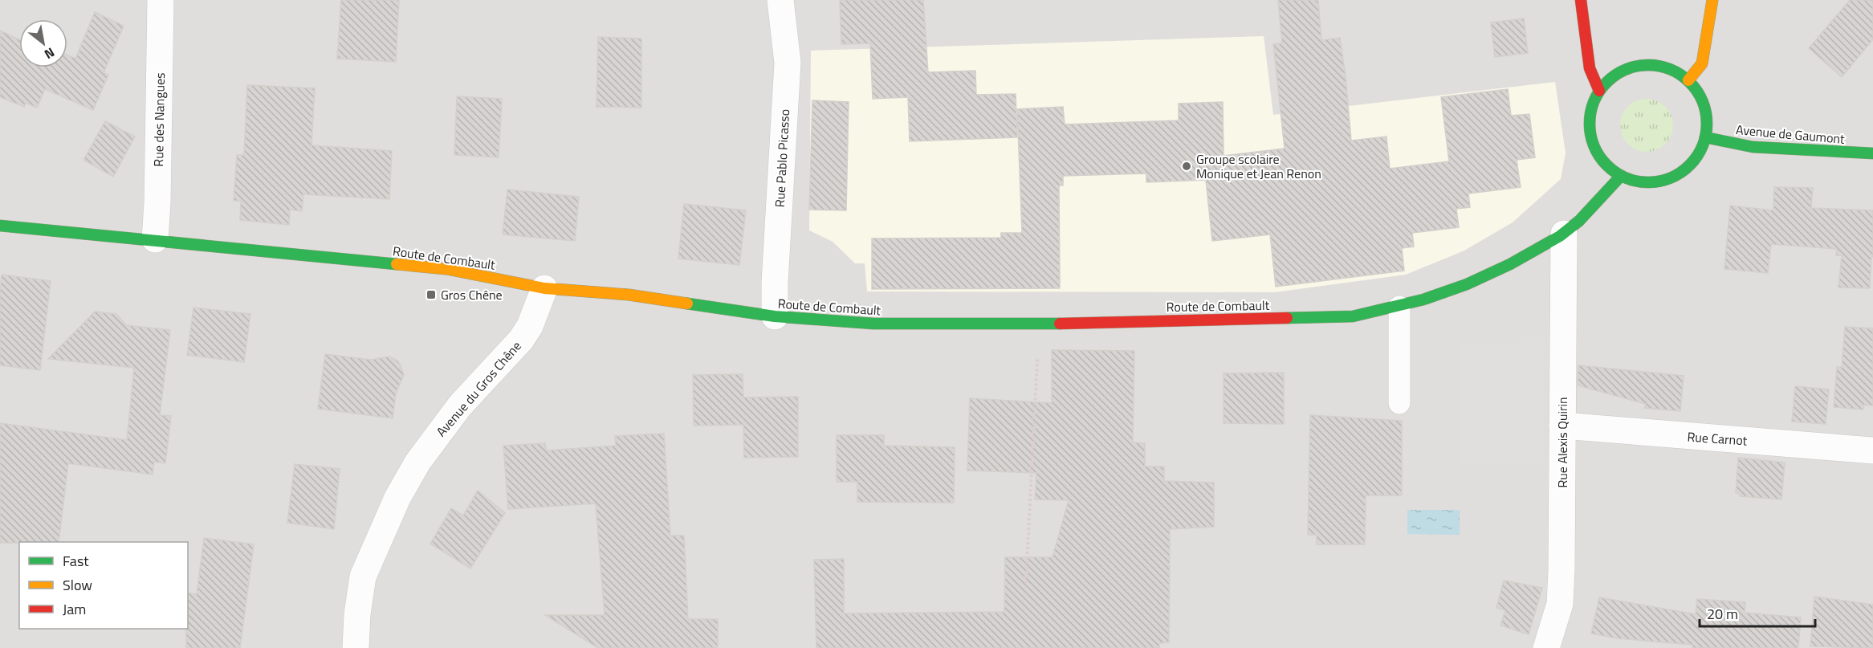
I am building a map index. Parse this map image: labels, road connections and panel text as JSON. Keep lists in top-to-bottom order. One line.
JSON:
{"streets":{"street":["Rue des Nangues","Avenue de Gaumont","Rue Pablo Picasso","Route de Combault","Avenue du Gros Chêne","Rue Carnot","Rue Alexis Quirin"]},"crossings":[["Rue des Nangues","Route de Combault"],["Avenue de Gaumont","Route de Combault"],["Rue Pablo Picasso","Route de Combault"],["Route de Combault","Avenue du Gros Chêne"],["Route de Combault","Rue Alexis Quirin"],["Rue Carnot","Rue Alexis Quirin"]],"places":{"other":["Groupe scolaire Monique et Jean Renon"],"transit":["Gros Chêne"]},"legend":["Fast","Slow","Jam"],"scale_bar":"20 m","north":"bottom right"}
